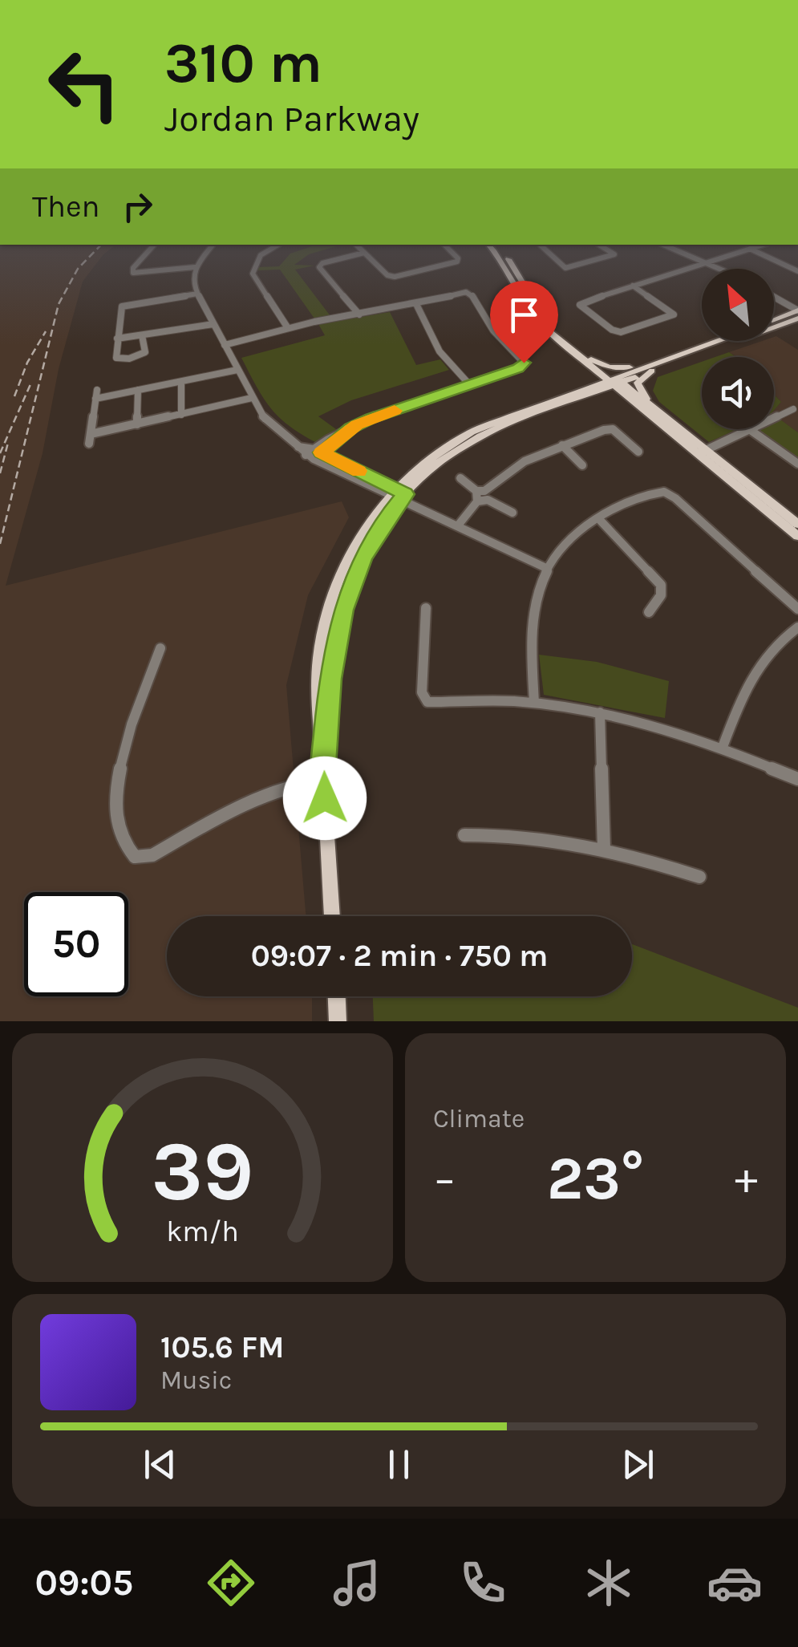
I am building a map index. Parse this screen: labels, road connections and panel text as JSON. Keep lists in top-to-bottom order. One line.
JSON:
{"north":"top left","page":{"turn":["310 m","Jordan Parkway"],"then":"Then","limit":"50","trip":"09:07 · 2 min · 750 m","tile":"Climate","heat":["−","23°","+"],"song":["105.6 FM","Music"],"tabs":"09:05","gauge":["39","km/h"]}}
